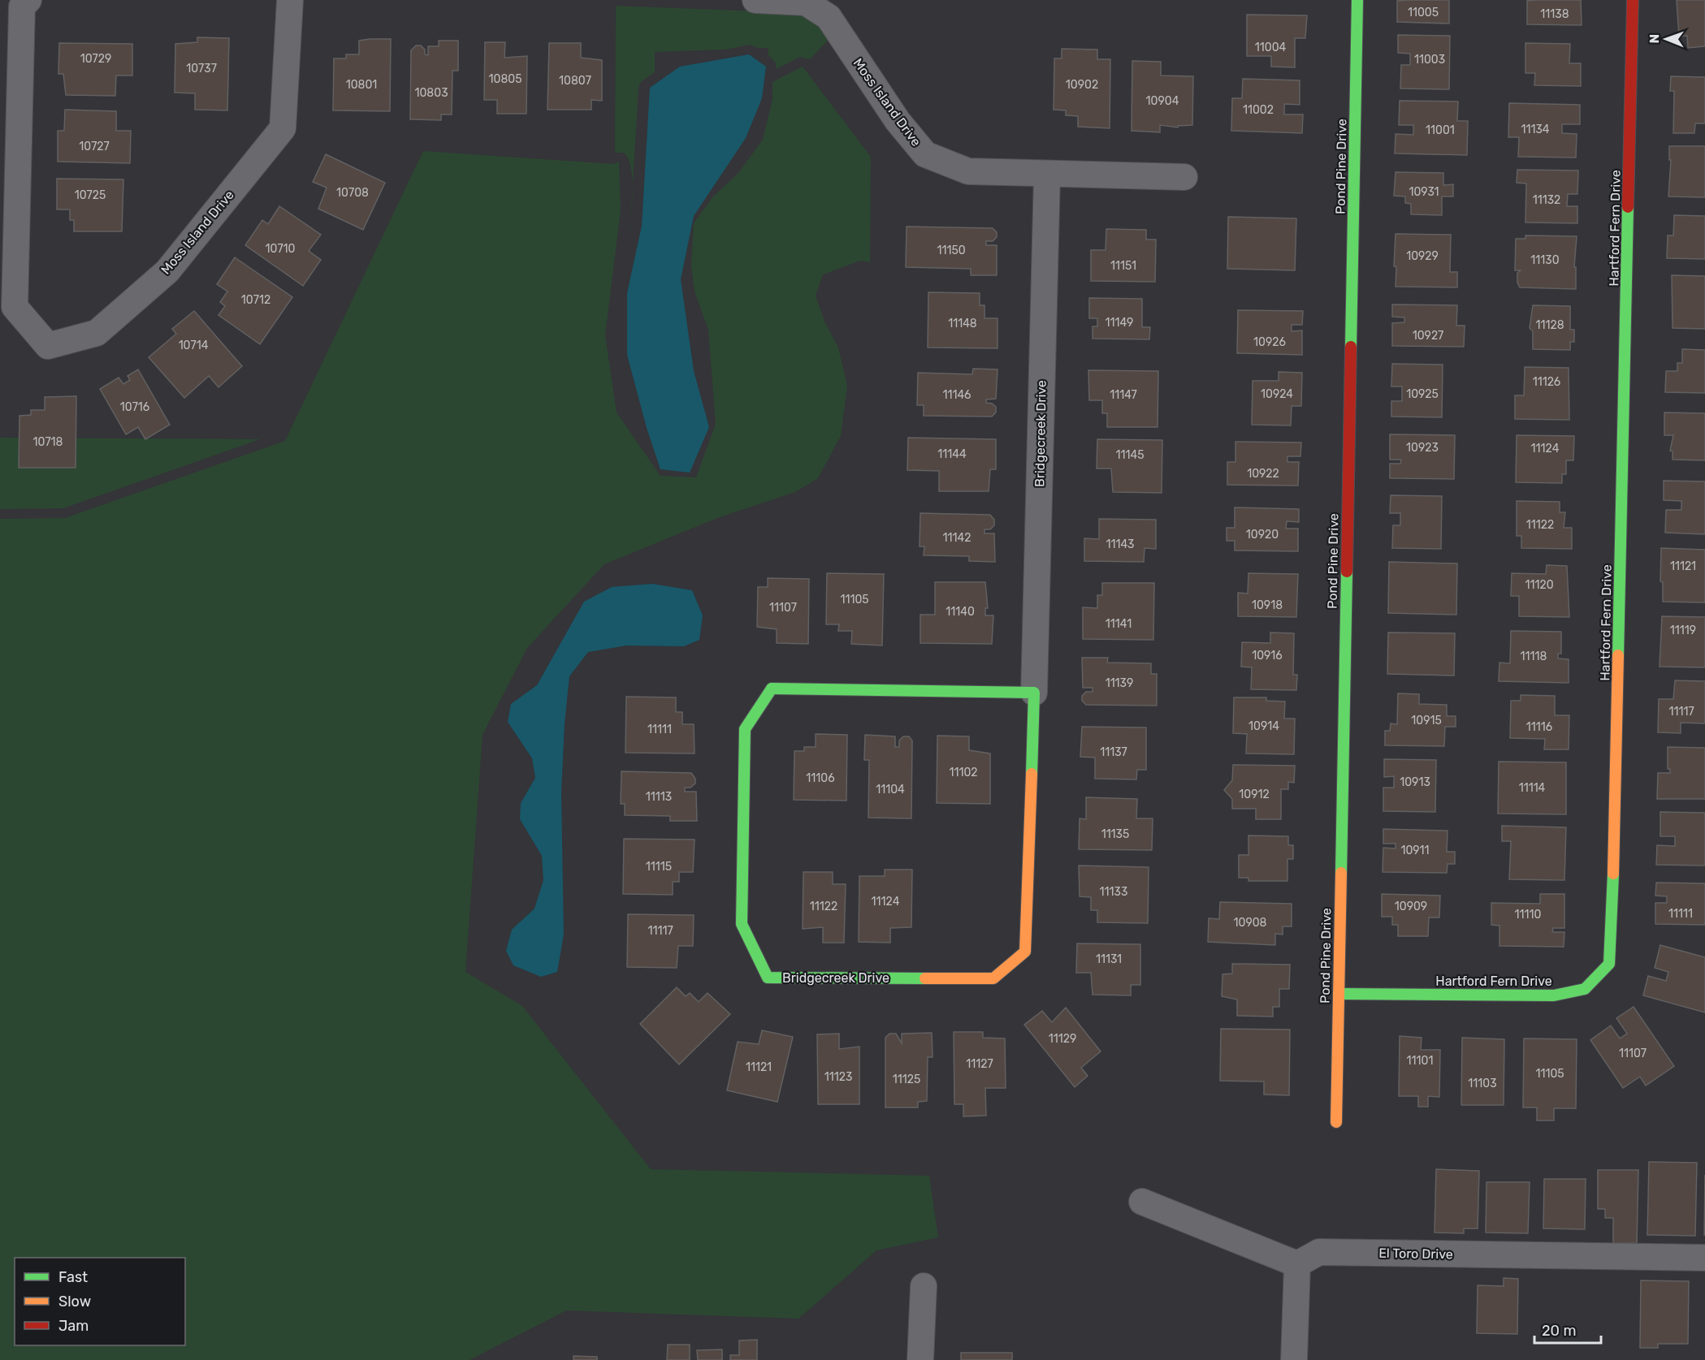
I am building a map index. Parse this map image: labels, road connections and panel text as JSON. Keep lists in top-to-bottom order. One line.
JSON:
{"streets":{"street":["Moss Island Drive","Pond Pine Drive","Hartford Fern Drive","Bridgecreek Drive","El Toro Drive"]},"crossings":[["Moss Island Drive","Bridgecreek Drive"],["Pond Pine Drive","Hartford Fern Drive"]],"house_numbers":["11005","11138","11004","10729","11003","10737","10805","10807","10801","10902","10803","10904","11002","11134","11001","10727","10931","10708","10725","11132","10710","11150","10929","11130","11151","10712","11149","11148","11128","10927","10926","10714","11126","10924","10925","11146","11147","10716","10718","10923","11124","11144","11145","10922","11122","10920","11142","11143","11121","11120","11105","10918","11107","11140","11141","11119","10916","11118","11139","11117","10915","10914","11116","11111","11137","11102","11106","10913","11114","11104","10912","11113","11135","10911","11115","11133","11124","11122","10909","11111","11110","10908","11117","11131","11129","11107","11101","11127","11121","11105","11123","11125","11103"],"legend":["Fast","Slow","Jam"],"scale_bar":"20 m","north":"left"}
